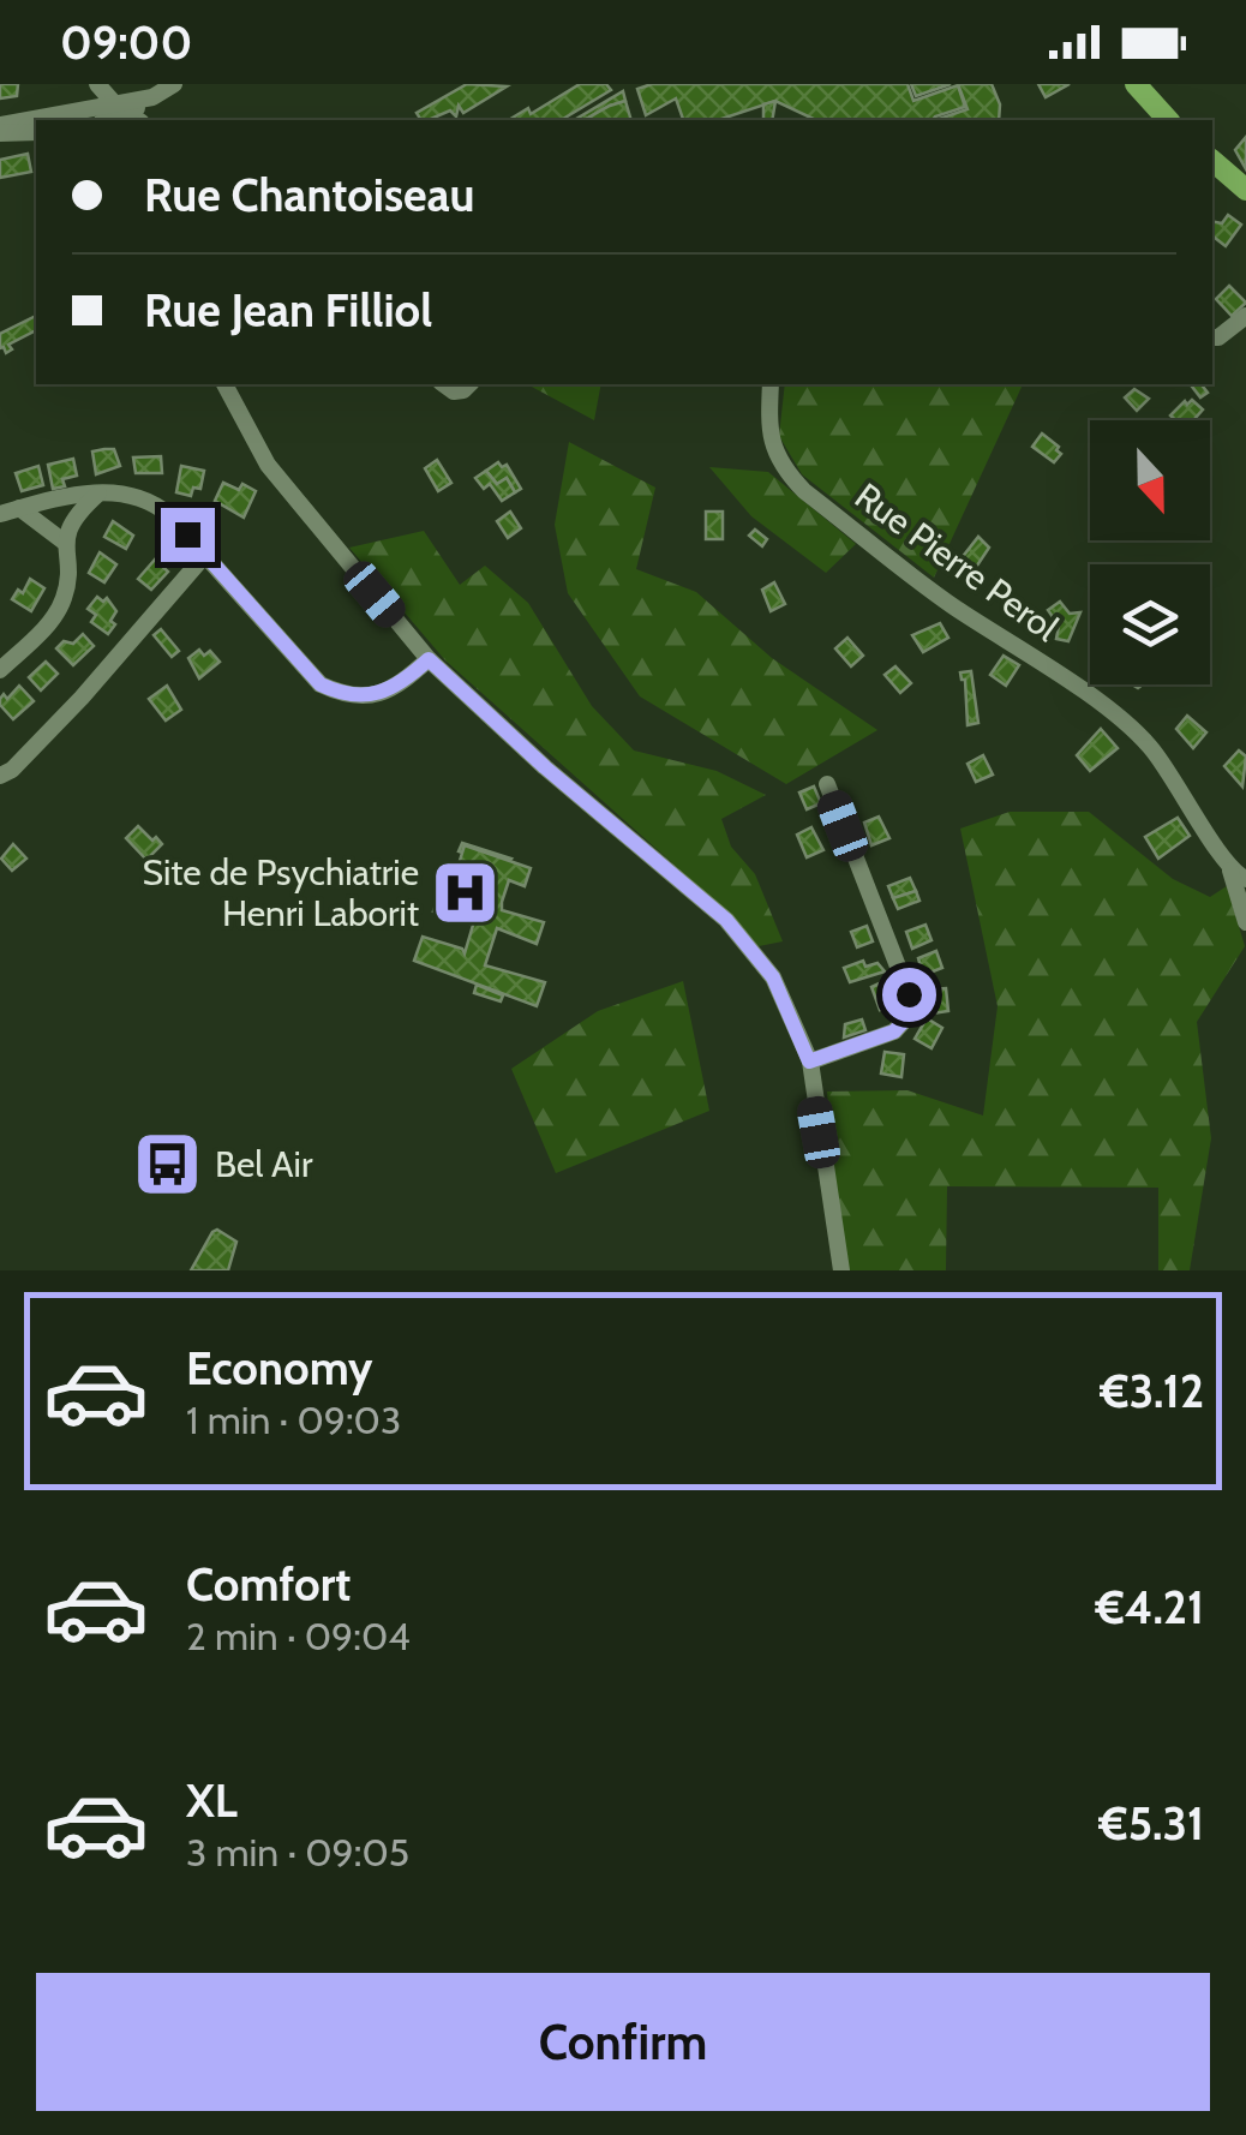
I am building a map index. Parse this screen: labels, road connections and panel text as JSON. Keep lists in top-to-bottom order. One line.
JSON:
{"streets":{"street":["Rue Pierre Perol"]},"places":{"hospital":["Site de Psychiatrie Henri Laborit"],"bus stop":["Bel Air"]},"north":"bottom","page":{"status":"09:00","banner":["Rue Chantoiseau","Rue Jean Filliol"],"list":[{"name":"Economy","note":"1 min · 09:03","value":"€3.12"},{"name":"Comfort","note":"2 min · 09:04","value":"€4.21"},{"name":"XL","note":"3 min · 09:05","value":"€5.31"}],"buttons":"Confirm"}}
